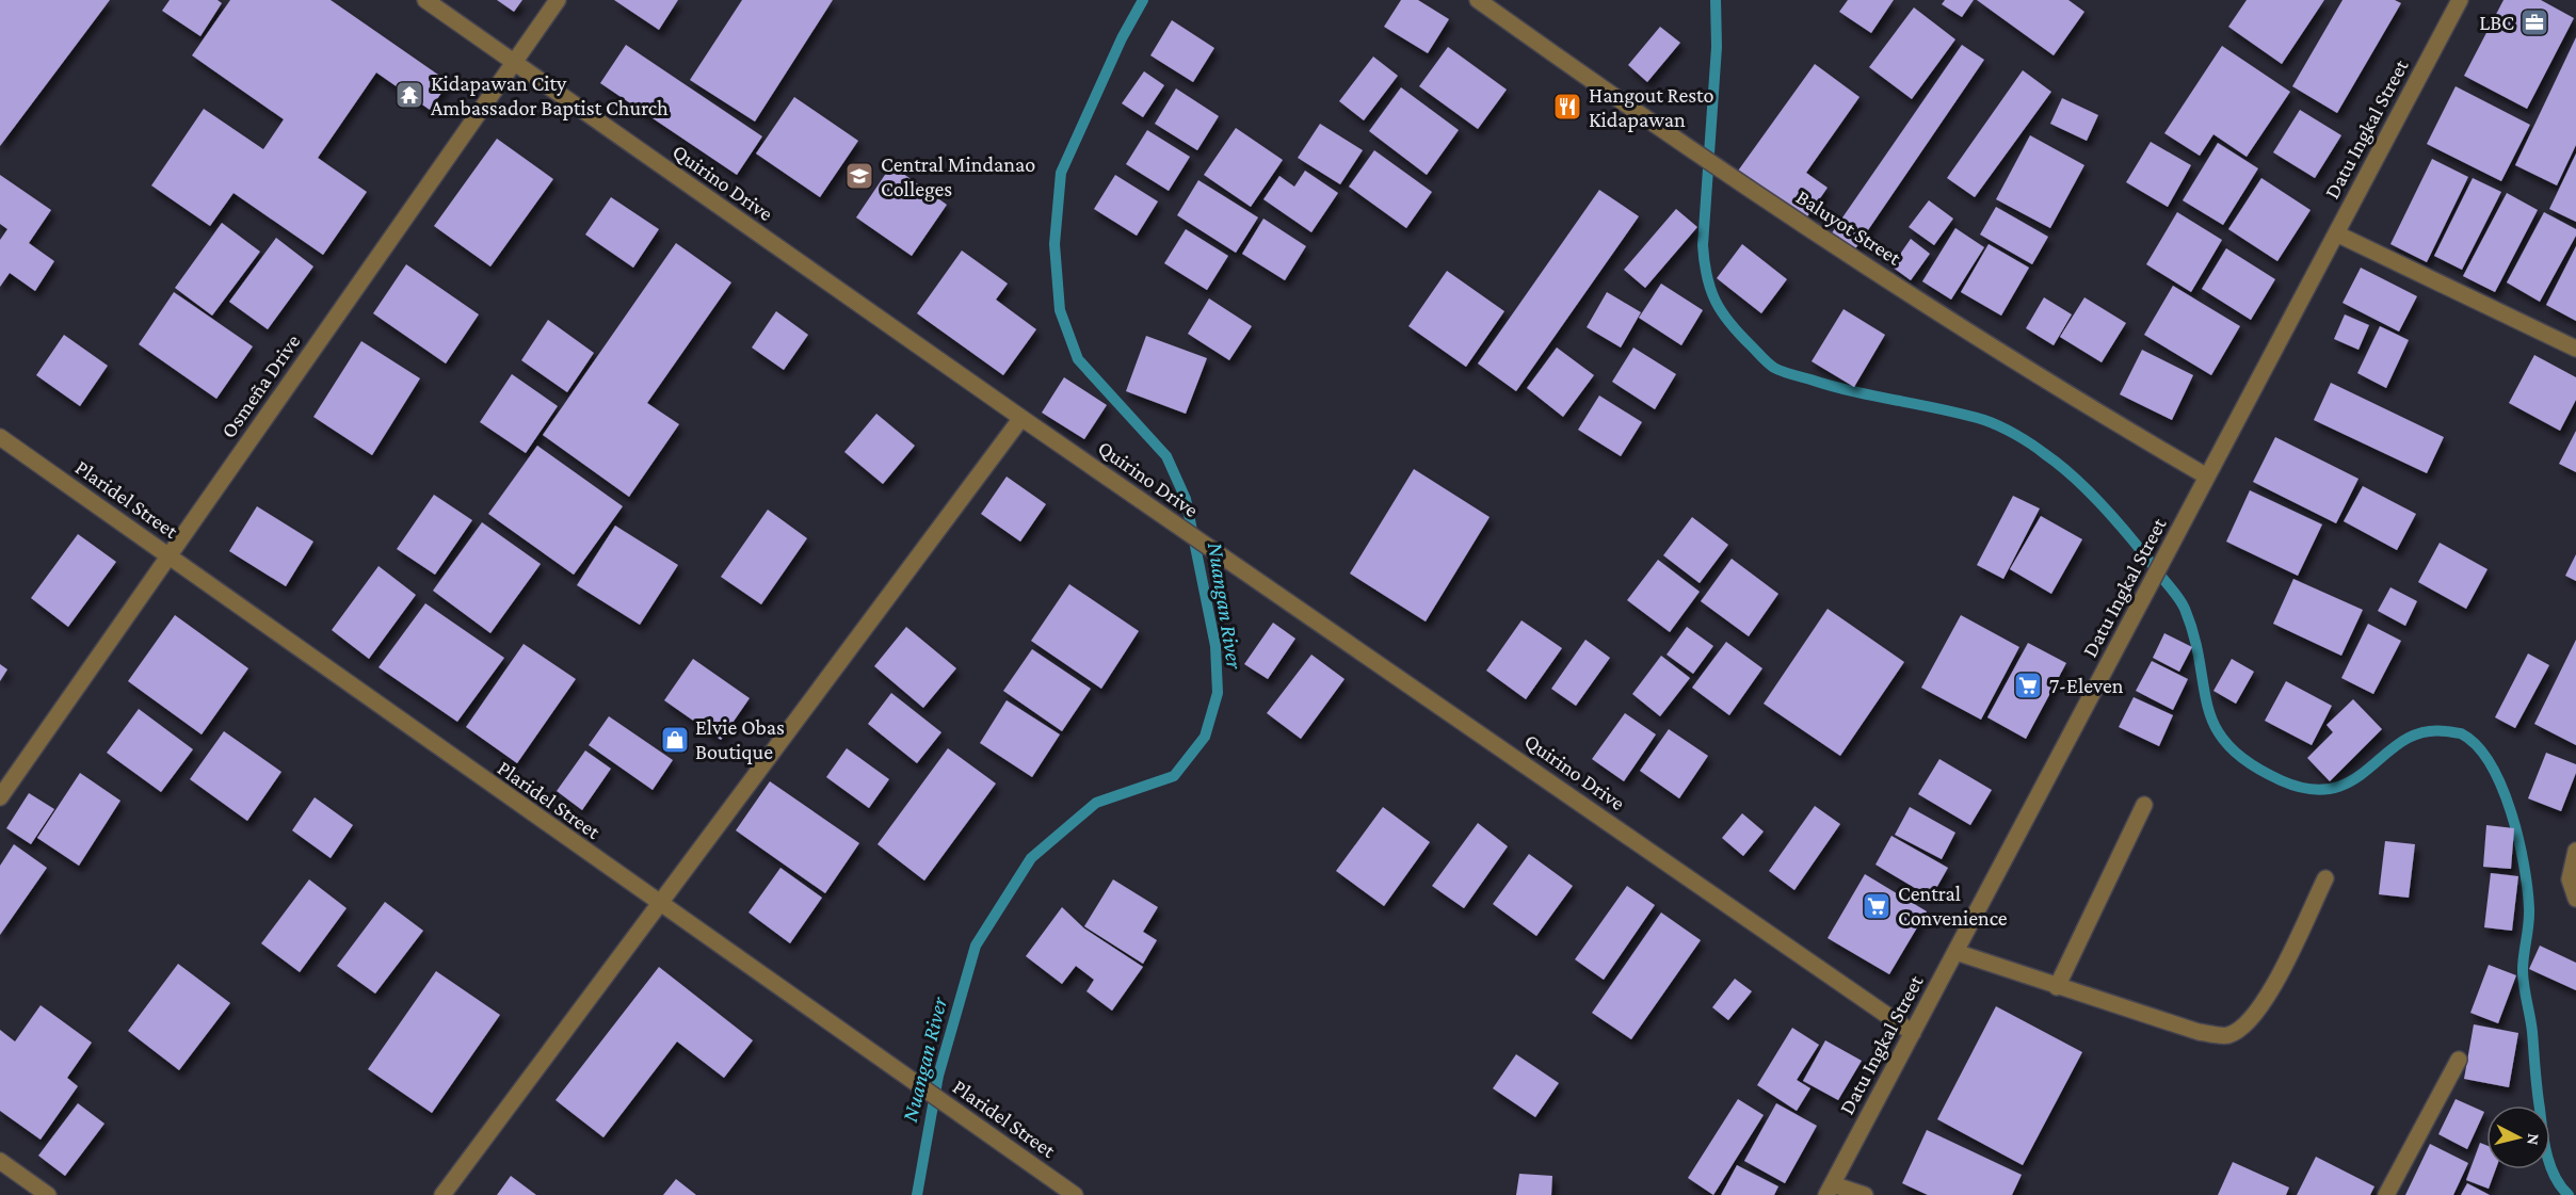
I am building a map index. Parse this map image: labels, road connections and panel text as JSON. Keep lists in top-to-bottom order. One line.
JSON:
{"streets":{"street":["Datu Ingkal Street","Quirino Drive","Baluyot Street","Osmeña Drive","Plaridel Street"]},"crossings":[["Datu Ingkal Street","Quirino Drive"],["Datu Ingkal Street","Baluyot Street"],["Quirino Drive","Osmeña Drive"],["Osmeña Drive","Plaridel Street"]],"water":["Nuangan River"],"places":{"office":["LBC"],"temple":["Kidapawan City Ambassador Baptist Church"],"restaurant":["Hangout Resto Kidapawan"],"school or university":["Central Mindanao Colleges"],"supermarket":["7-Eleven","Central Convenience"],"shop":["Elvie Obas Boutique"]},"north":"right"}
